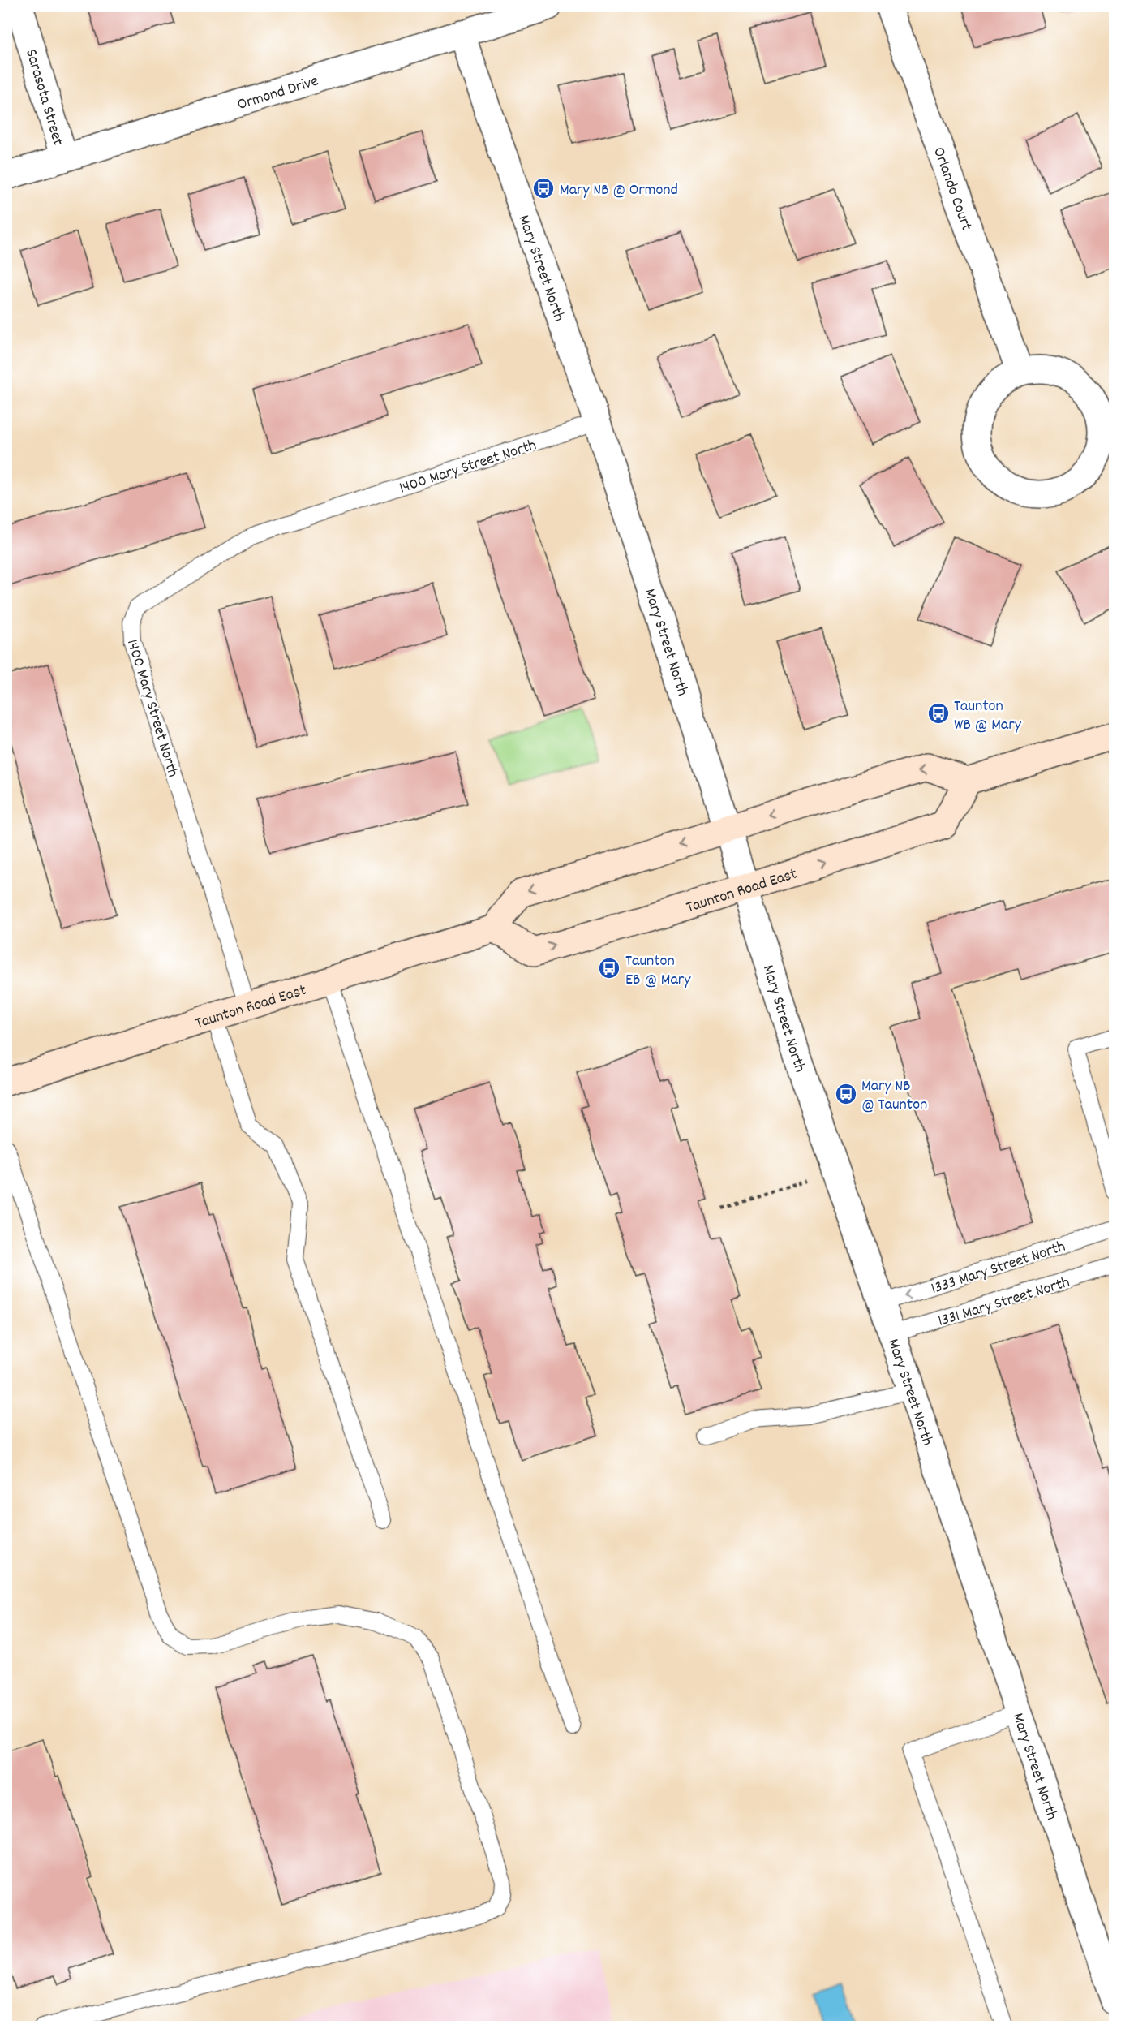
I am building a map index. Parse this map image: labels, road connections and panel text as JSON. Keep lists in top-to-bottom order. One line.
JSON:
{"streets":{"main road":["Taunton Road East"],"street":["Ormond Drive","Sarasota Street","Orlando Court","Mary Street North"],"lane":["1400 Mary Street North","1333 Mary Street North","1331 Mary Street North"]},"crossings":[["Ormond Drive","Sarasota Street"],["Ormond Drive","Mary Street North"],["Mary Street North","1400 Mary Street North"],["Mary Street North","Taunton Road East"],["Mary Street North","1333 Mary Street North"],["Mary Street North","1331 Mary Street North"],["1400 Mary Street North","Taunton Road East"]],"one_way":["1333 Mary Street North"],"places":{"bus stop":["Mary NB @ Ormond","Taunton WB @ Mary","Taunton EB @ Mary","Mary NB @ Taunton"]}}
